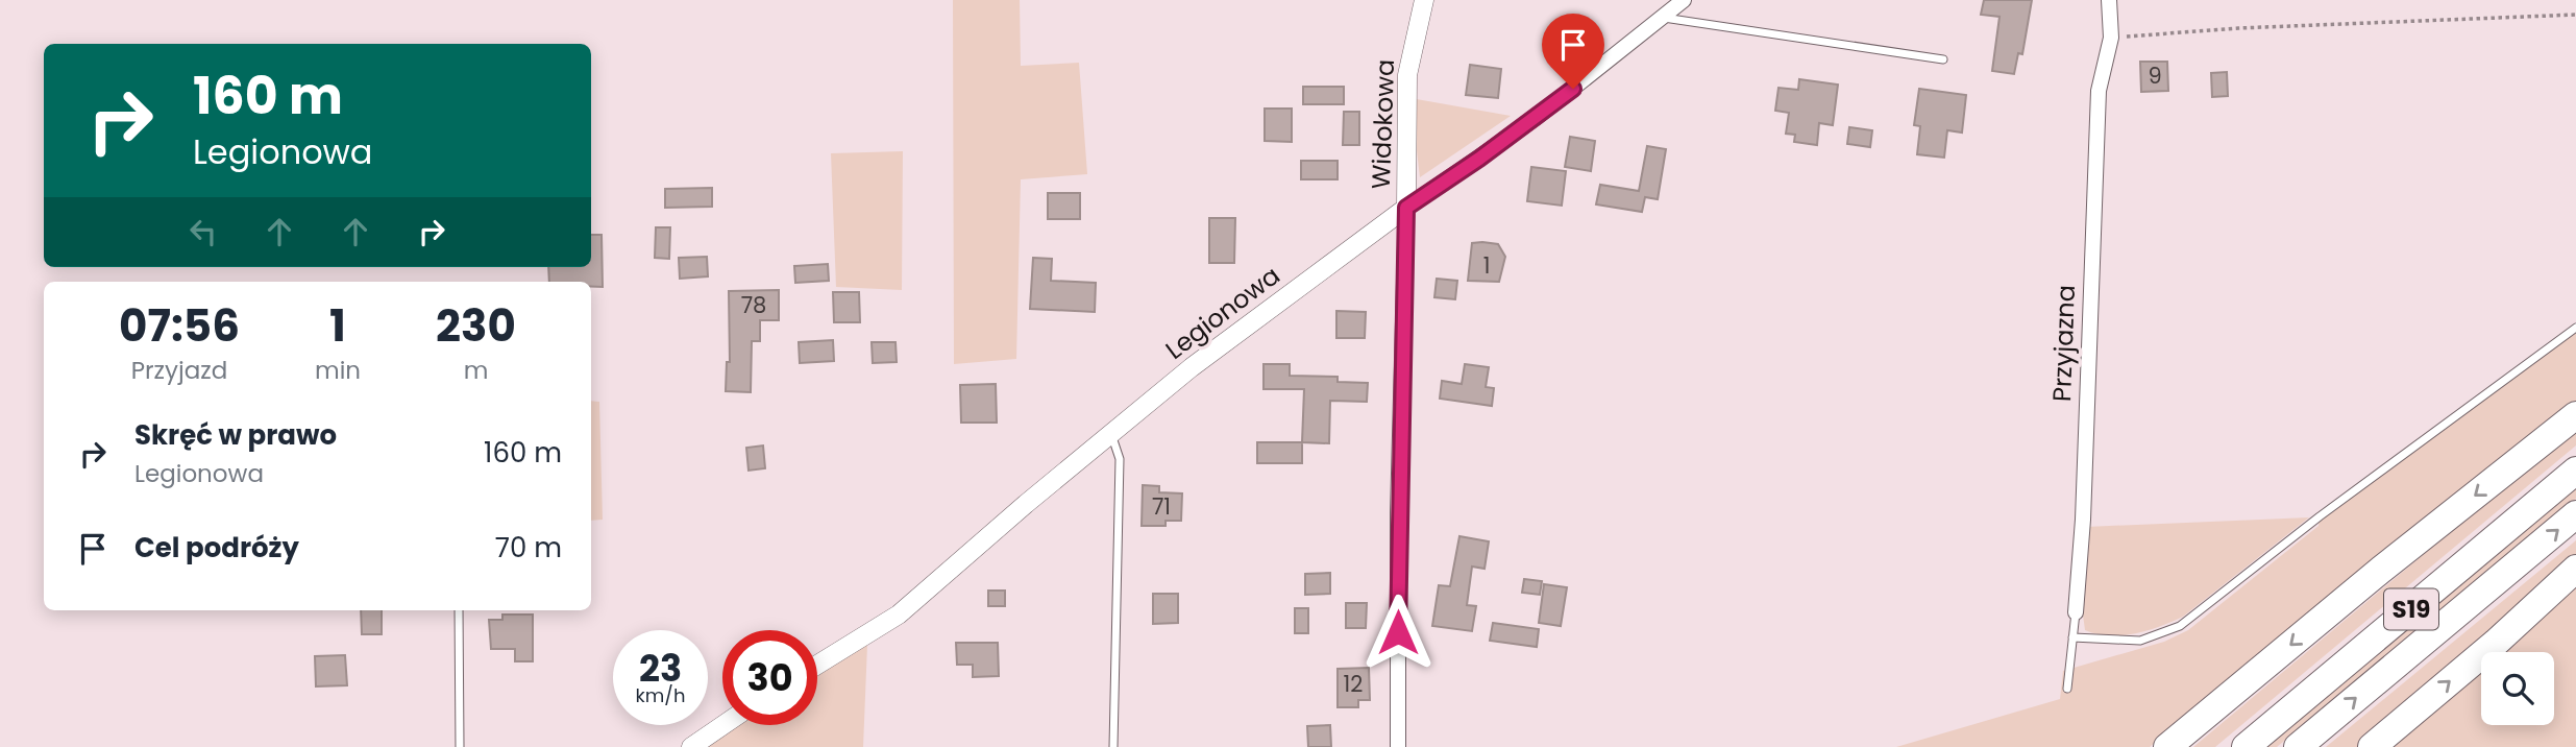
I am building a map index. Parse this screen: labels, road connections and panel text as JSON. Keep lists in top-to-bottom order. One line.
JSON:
{"streets":{"highway":["S19"],"street":["Widokowa","Legionowa","Przyjazna"]},"crossings":[["Widokowa","Legionowa"]],"house_numbers":["9","1","78","71","12"],"page":{"turn":["160 m","Legionowa"],"eta":["07:56","Przyjazd","1","min","230","m"],"list":[{"name":"Skręć w prawo","note":"Legionowa","value":"160 m"},{"name":"Cel podróży","value":"70 m"}],"speed":"23 km/h","limit":"30"}}
